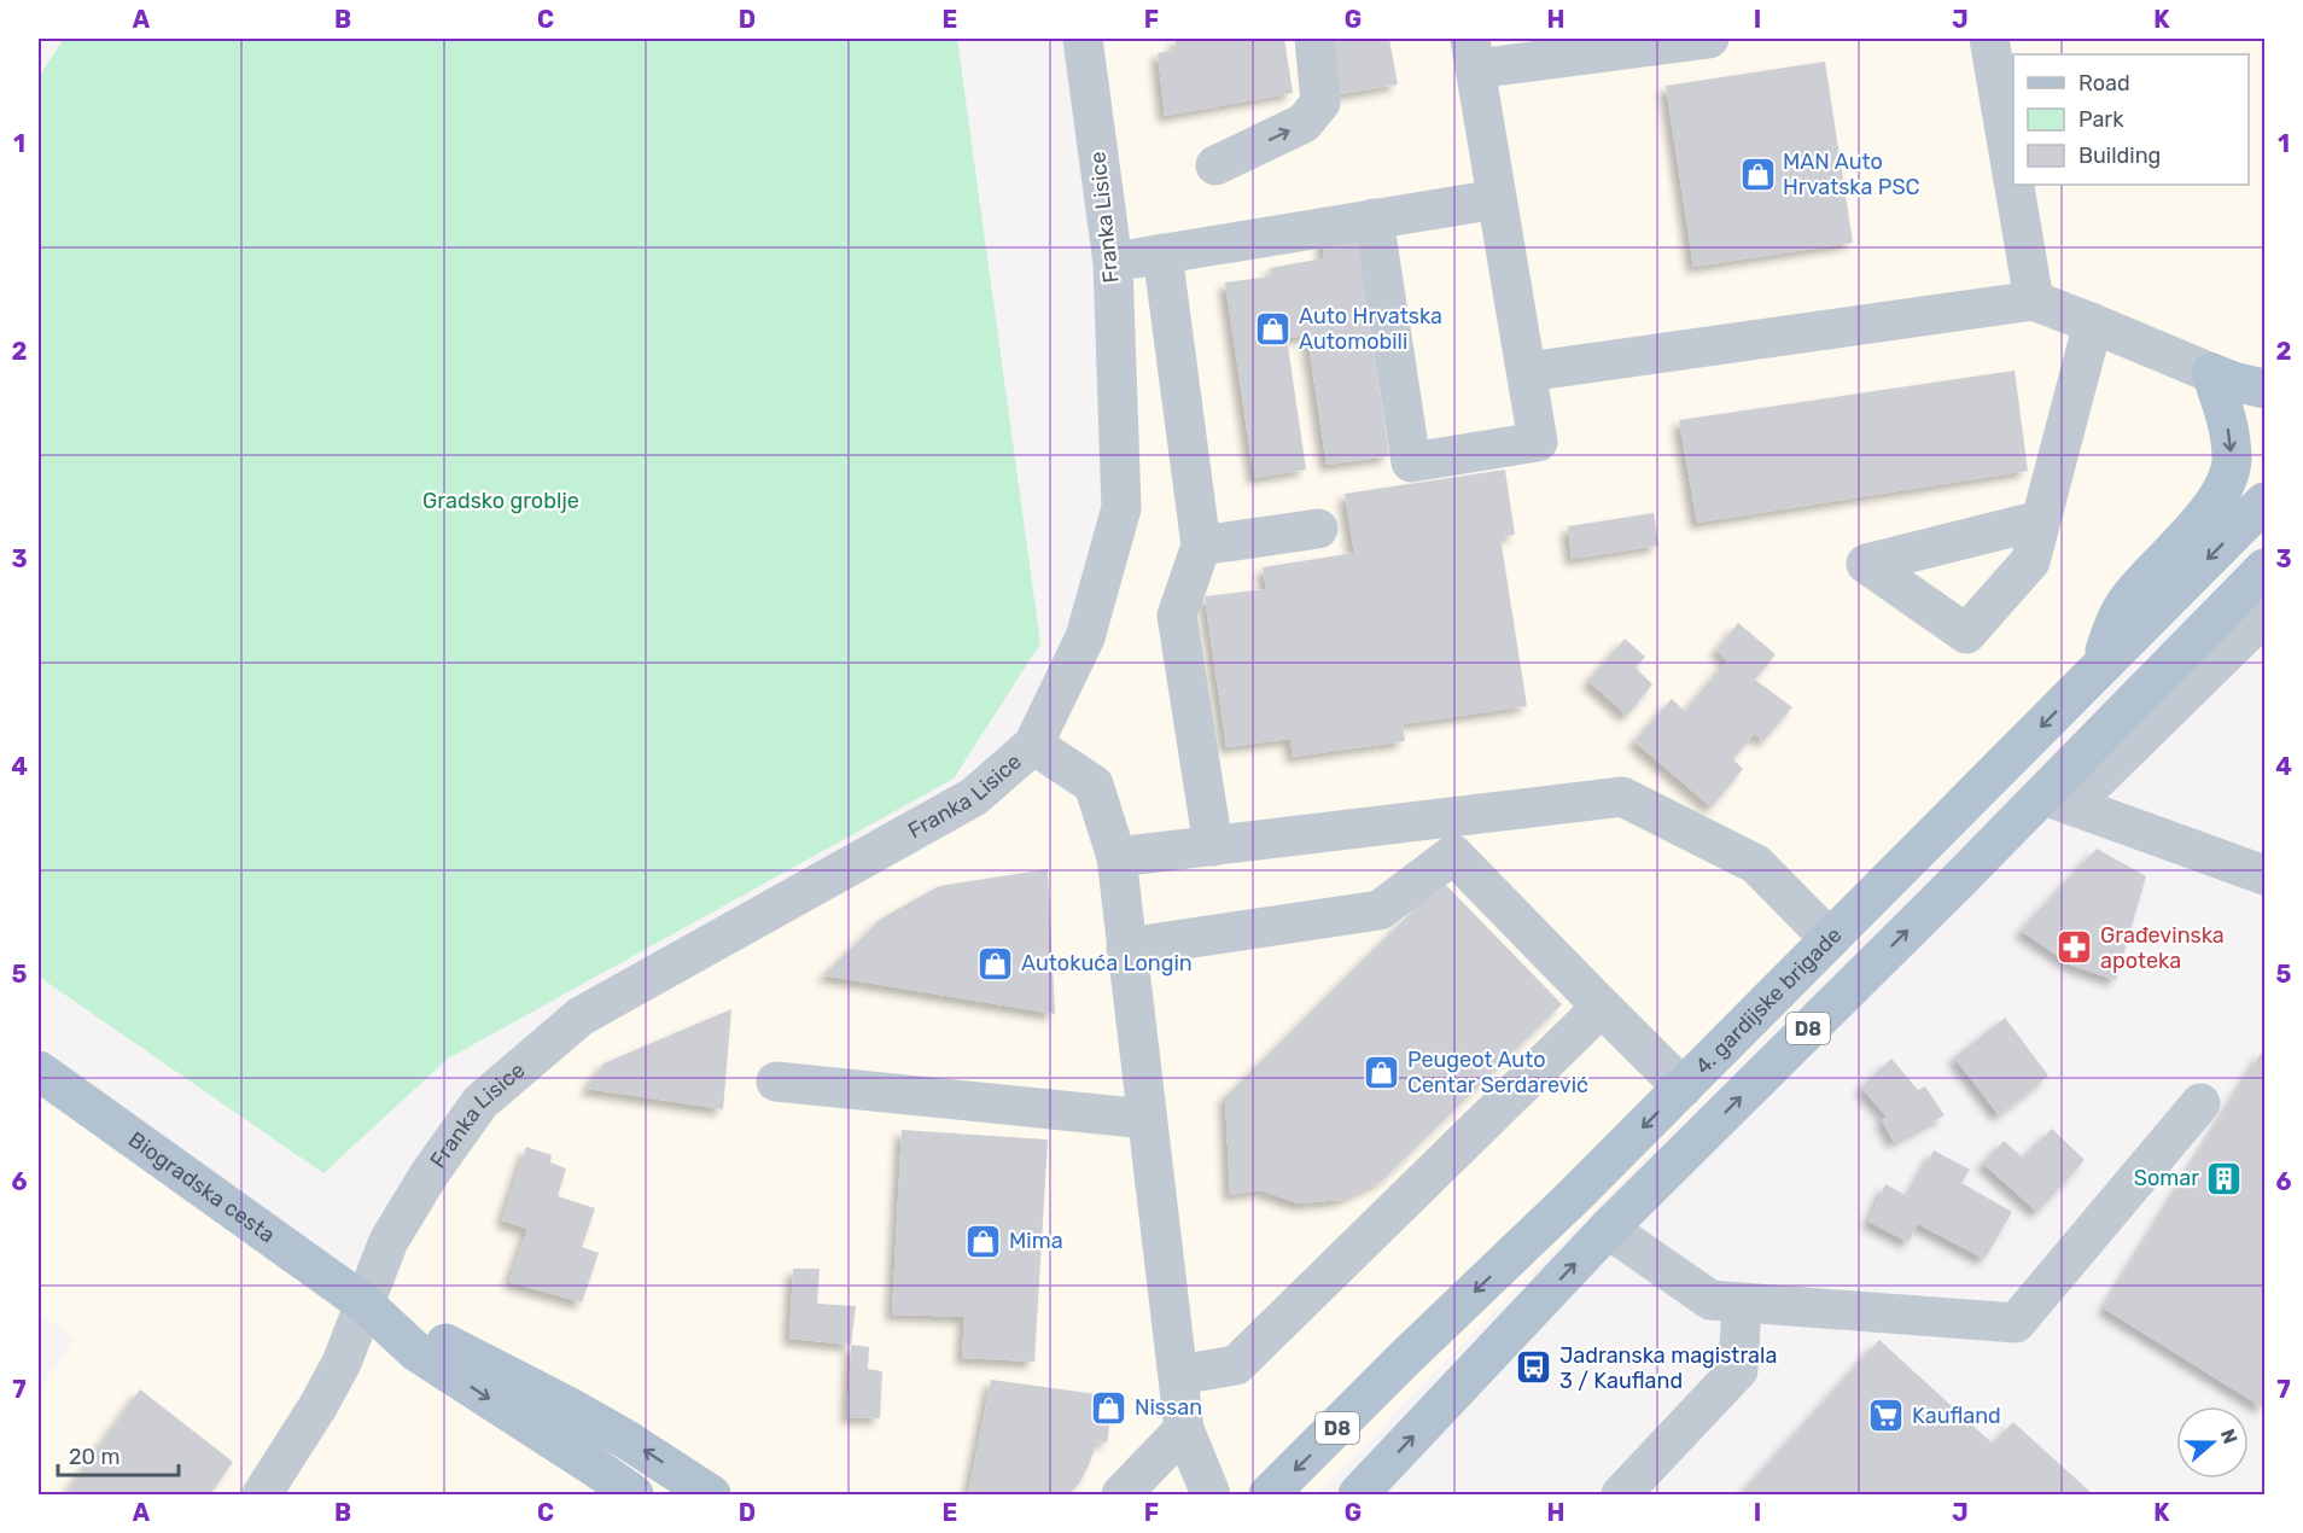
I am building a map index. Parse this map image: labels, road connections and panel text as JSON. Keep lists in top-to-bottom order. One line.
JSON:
{"streets":{"main road":["4. gardijske brigade","D8","Biogradska cesta"],"street":["Franka Lisice"]},"crossings":[["Franka Lisice","Biogradska cesta"]],"parks":["Gradsko groblje"],"places":{"shop":["MAN Auto Hrvatska PSC","Auto Hrvatska Automobili","Autokuća Longin","Peugeot Auto Centar Serdarević","Mima","Nissan"],"pharmacy":["Građevinska apoteka"],"building":["Somar"],"bus stop":["Jadranska magistrala 3 / Kaufland"],"supermarket":["Kaufland"]},"legend":["Road","Park","Building"],"scale_bar":"20 m","north":"right","grid":{"columns":["A","B","C","D","E","F","G","H","I","J","K"],"rows":["1","2","3","4","5","6","7"]}}
